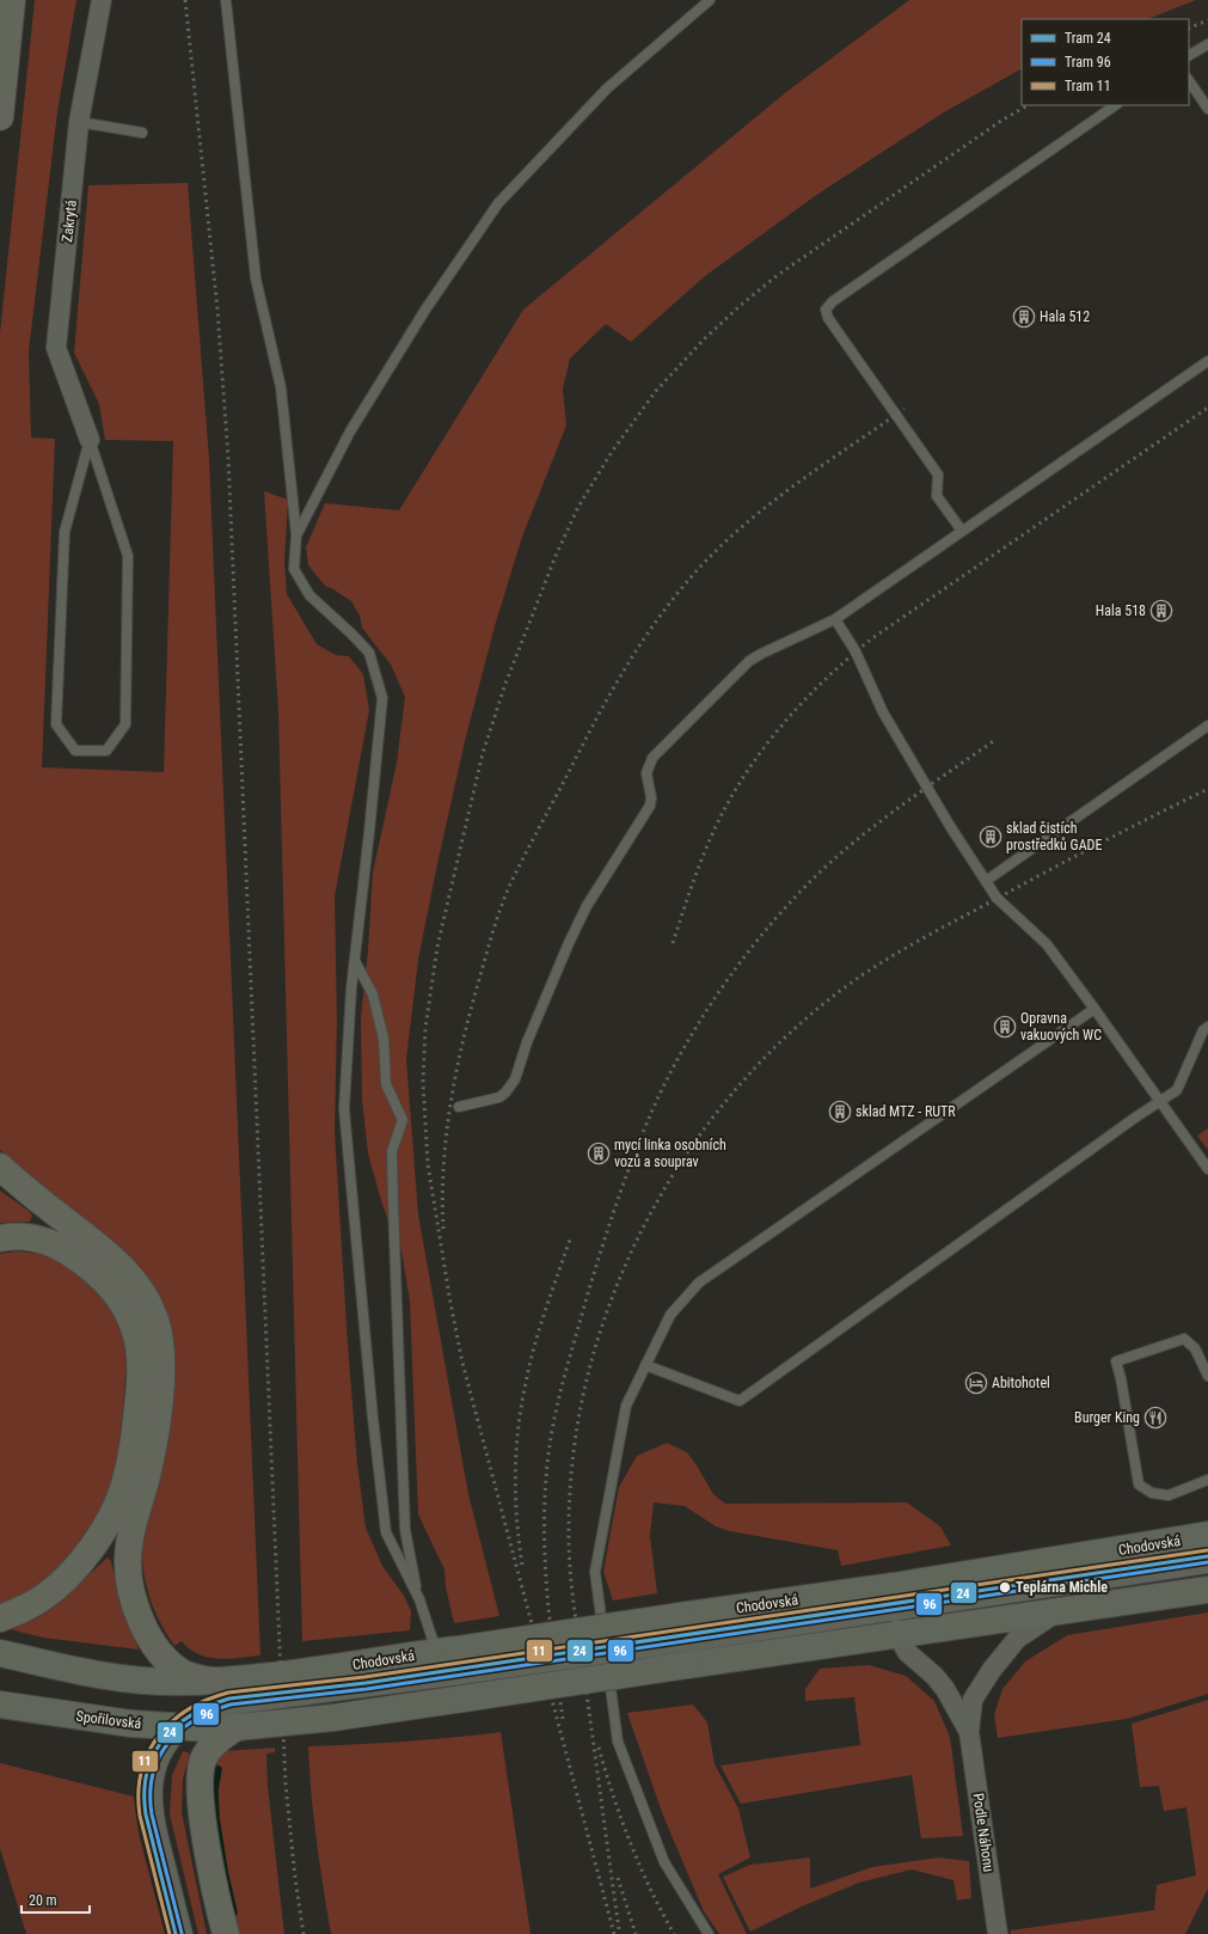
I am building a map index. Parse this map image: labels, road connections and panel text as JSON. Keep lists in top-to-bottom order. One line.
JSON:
{"streets":{"main road":["Chodovská","Spořilovská"],"street":["Zakrytá","Podle Náhonu"]},"places":{"building":["Hala 512","Hala 518","sklad čistích prostředků GADE","Opravna vakuových WC","sklad MTZ - RUTR","mycí linka osobních vozů a souprav"],"hotel":["Abitohotel"],"restaurant":["Burger King"],"other":["Teplárna Michle"]},"lines":["tram line 11","tram line 24","tram line 96"],"legend":["Tram 24","Tram 96","Tram 11"],"scale_bar":"20 m"}
